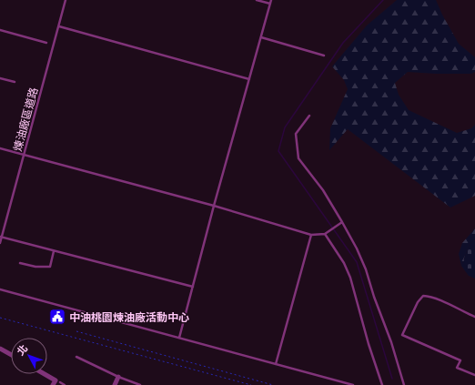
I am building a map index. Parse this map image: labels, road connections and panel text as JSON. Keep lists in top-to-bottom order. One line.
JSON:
{"streets":{"lane":["煉油廠區道路"]},"places":{"public building":["中油桃園煉油廠活動中心"]},"north":"top left"}
